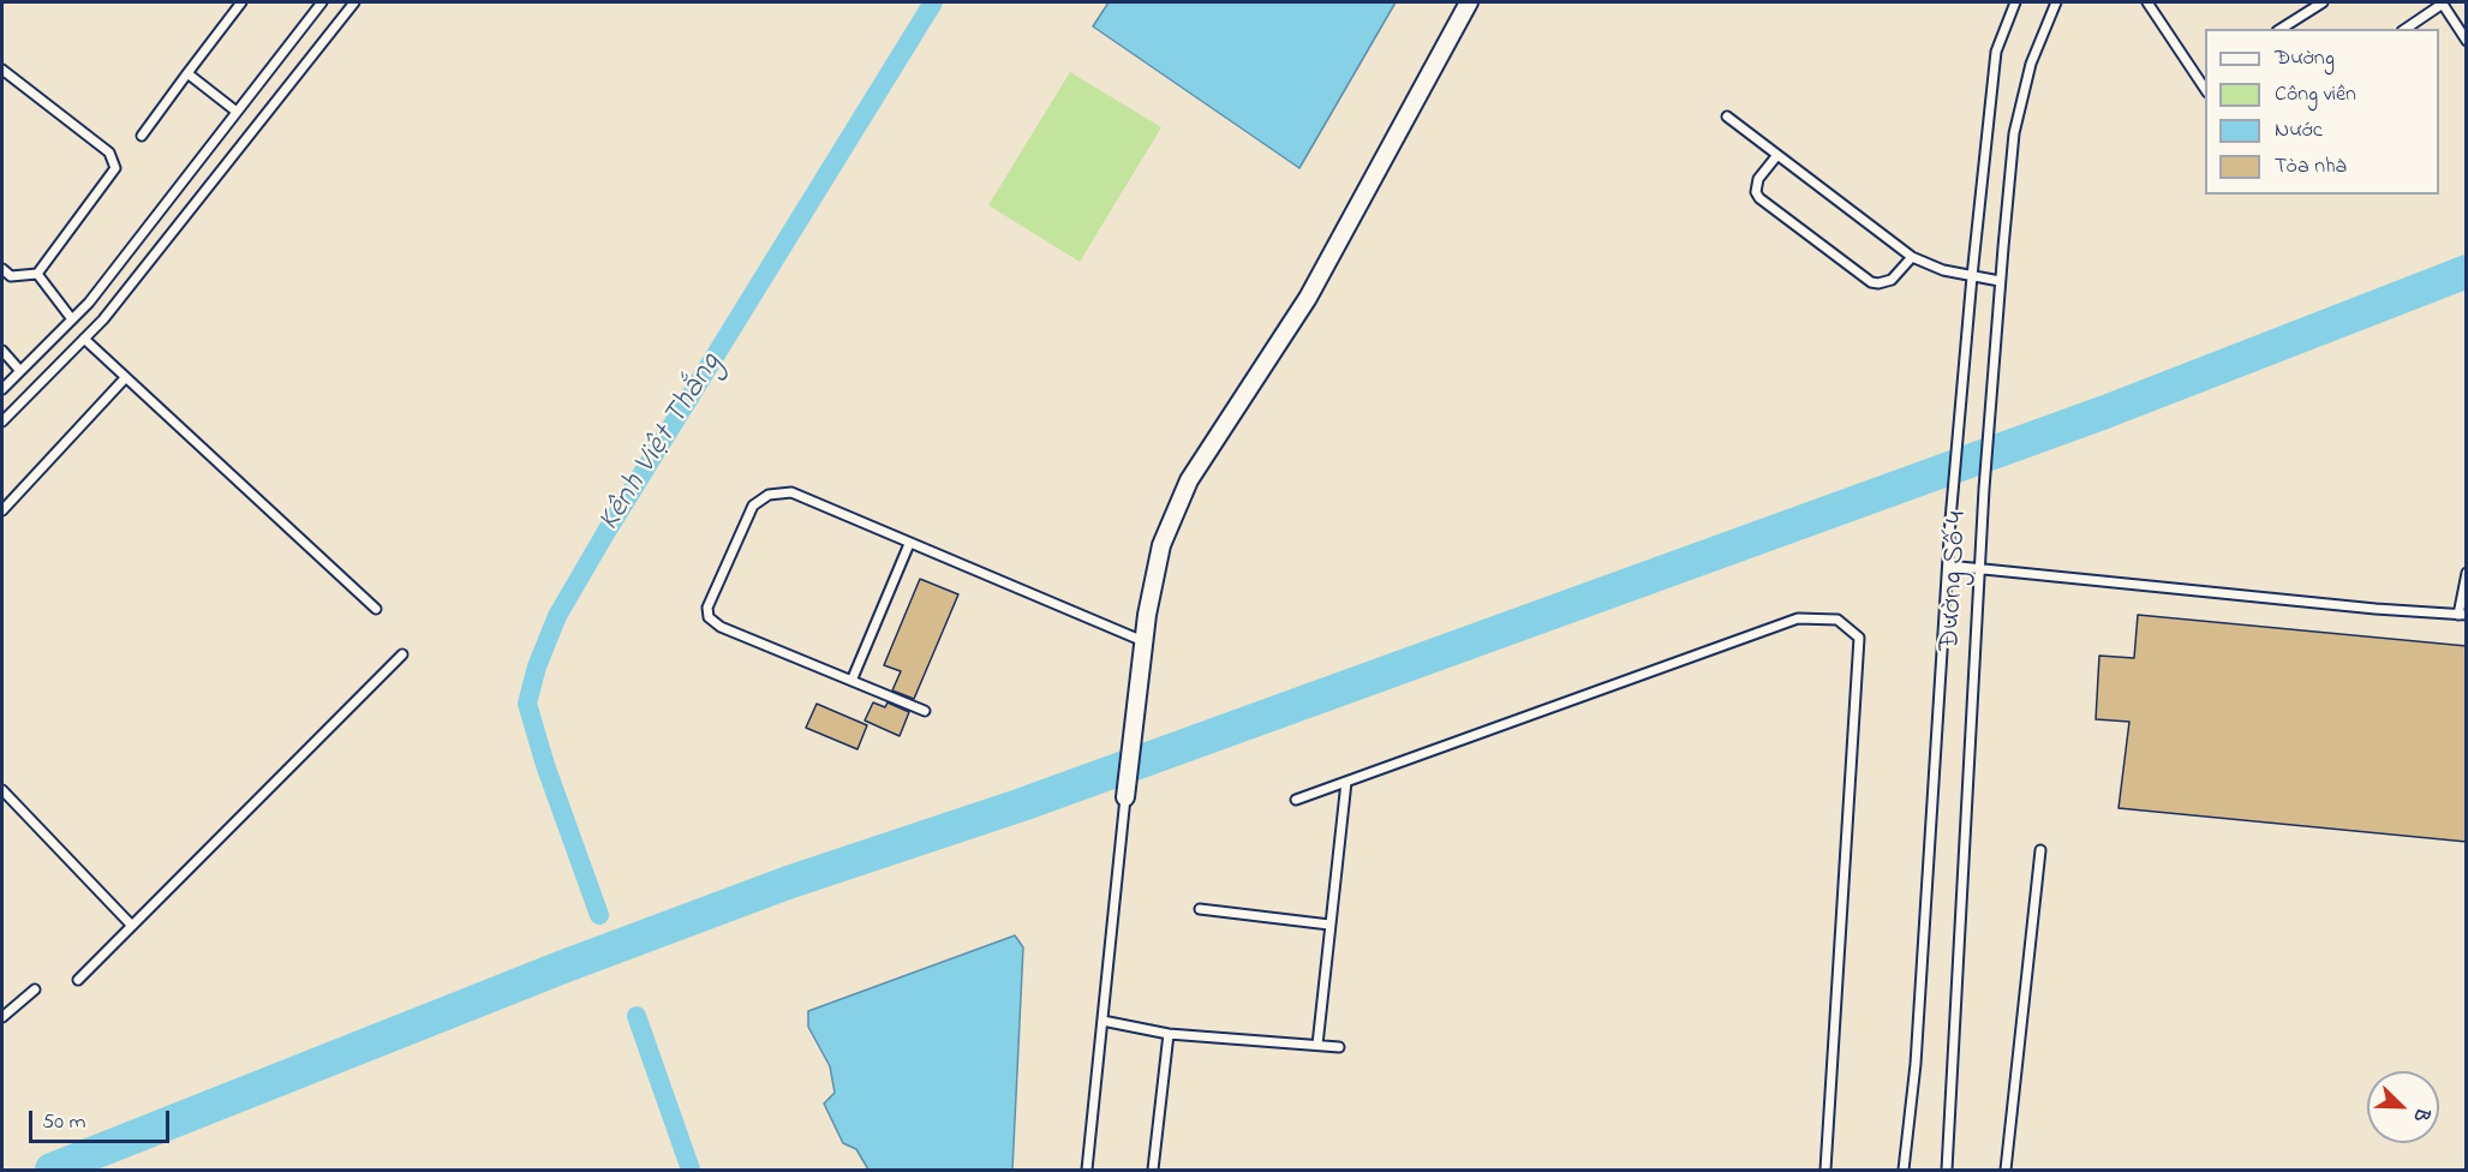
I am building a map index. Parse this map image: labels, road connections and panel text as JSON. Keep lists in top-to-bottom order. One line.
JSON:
{"streets":{"lane":["Đường Số 4"]},"water":["Kênh Việt Thắng"],"legend":["Đường","Công viên","Nước","Tòa nhà"],"scale_bar":"50 m","north":"bottom right"}
